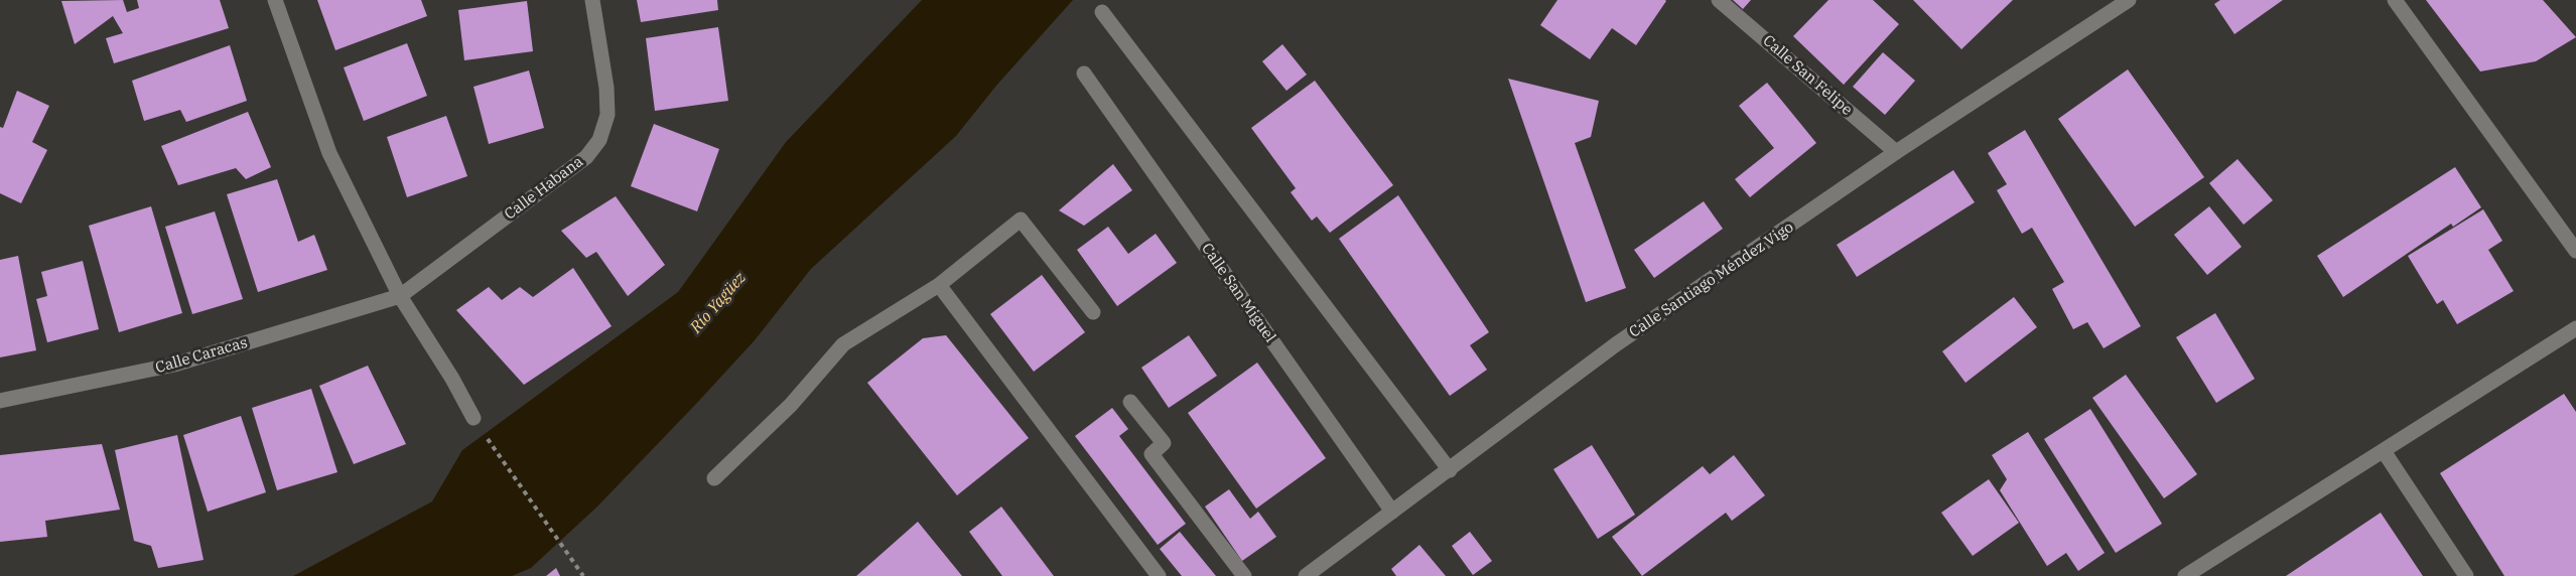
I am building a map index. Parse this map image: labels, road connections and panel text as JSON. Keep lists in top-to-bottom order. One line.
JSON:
{"streets":{"street":["Calle San Felipe","Calle Habana","Calle Santiago Méndez Vigo","Calle San Miguel","Calle Caracas"]},"crossings":[["Calle San Felipe","Calle Santiago Méndez Vigo"],["Calle Habana","Calle Caracas"],["Calle Santiago Méndez Vigo","Calle San Miguel"]],"water":["Río Yagüez"]}
